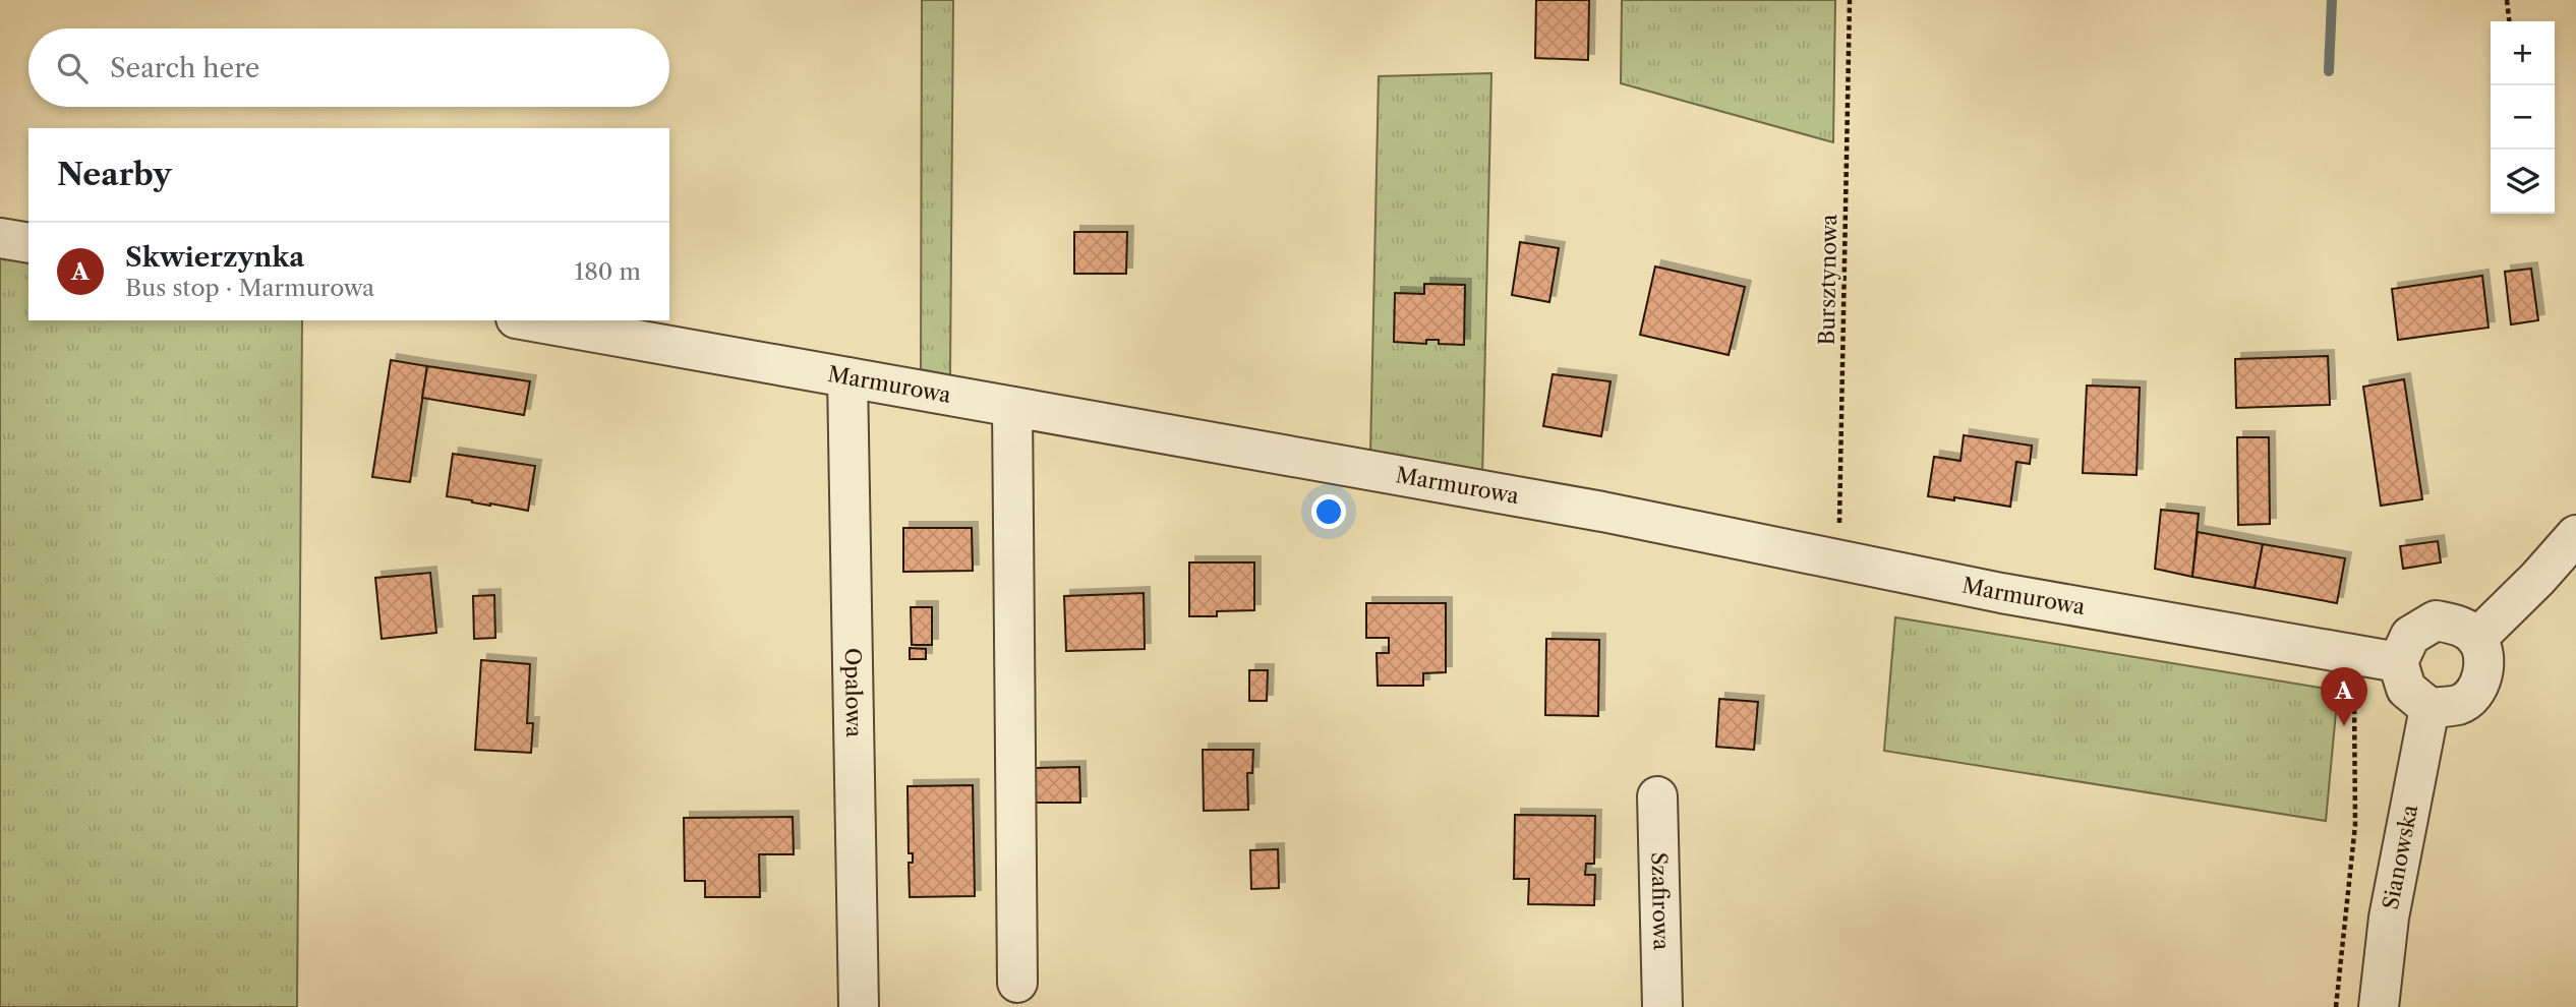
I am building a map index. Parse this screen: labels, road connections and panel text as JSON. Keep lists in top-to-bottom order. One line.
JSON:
{"streets":{"street":["Marmurowa","Opalowa","Sianowska","Szafirowa"],"path":["Bursztynowa"]},"crossings":[["Bursztynowa","Marmurowa"],["Marmurowa","Opalowa"],["Marmurowa","Sianowska"]],"page":{"map_buttons":["+","−"],"search":"Search here","heading":"Nearby","list":[{"mark":"A","name":"Skwierzynka","note":"Bus stop · Marmurowa","value":"180 m"}],"pins":"A"}}
